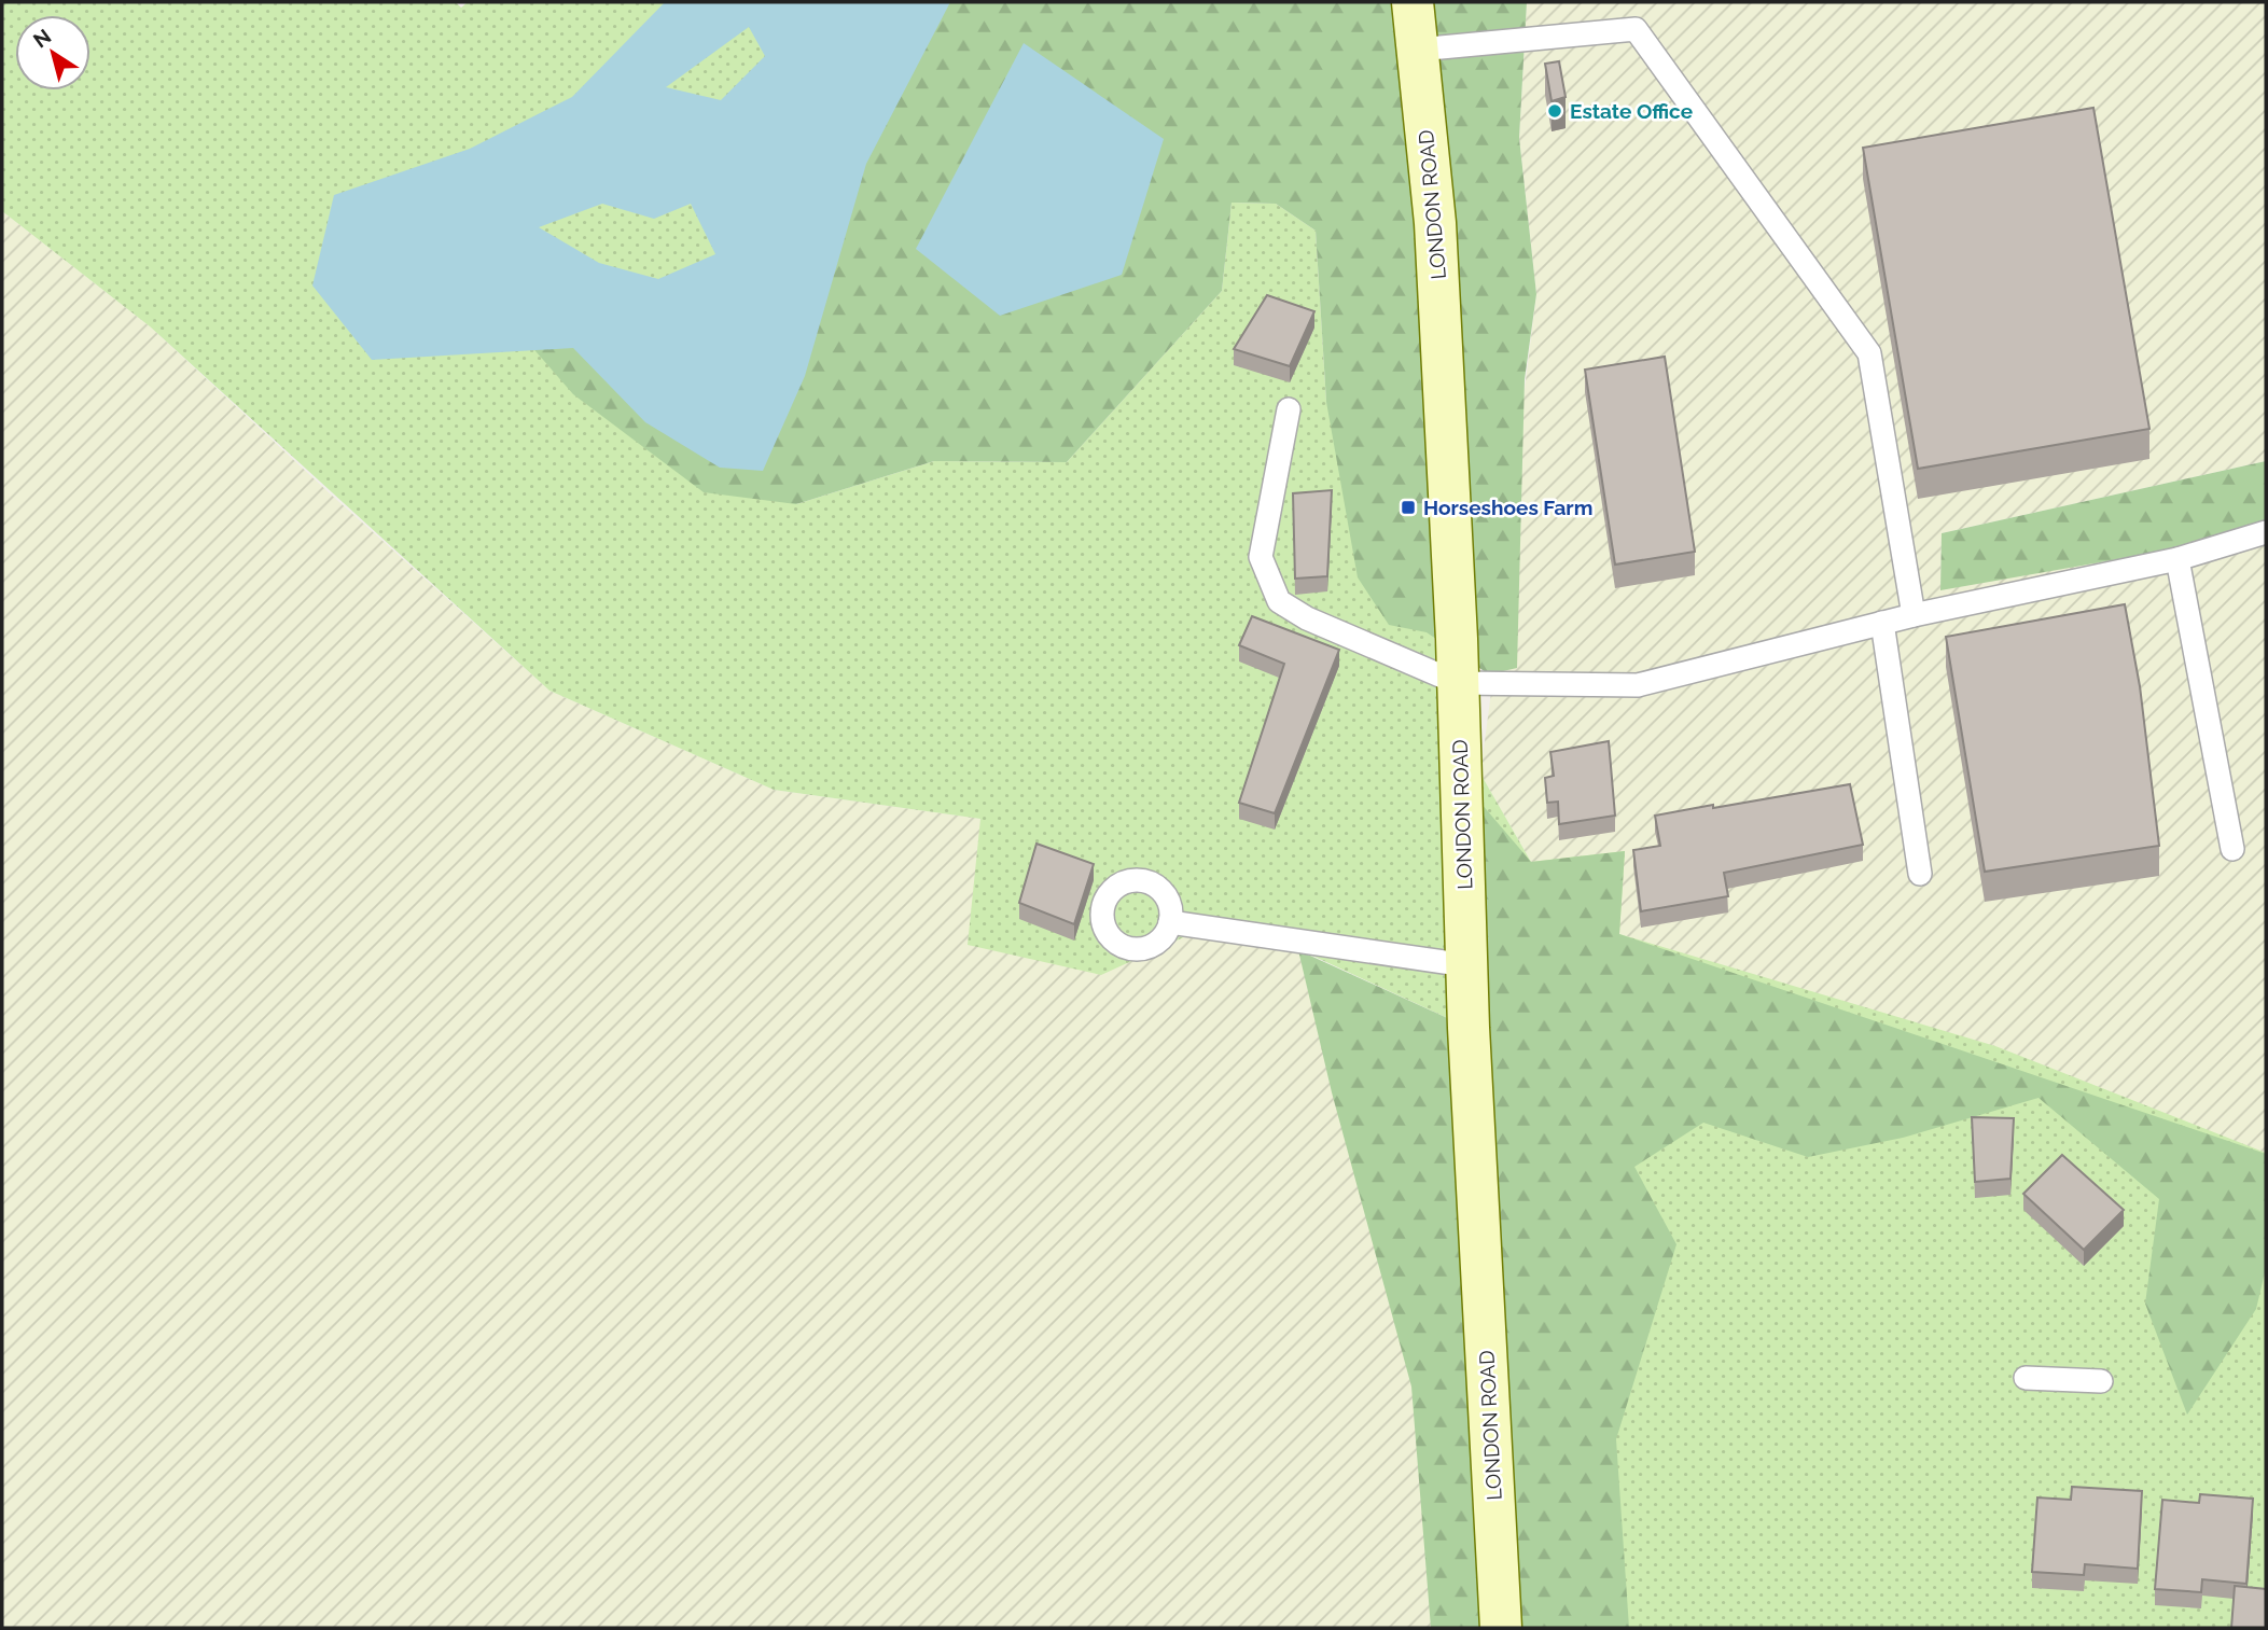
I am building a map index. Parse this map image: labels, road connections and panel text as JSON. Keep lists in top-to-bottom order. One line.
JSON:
{"streets":{"main road":["LONDON ROAD"]},"places":{"other":["Estate Office"],"transit":["Horseshoes Farm"]},"north":"top left"}
